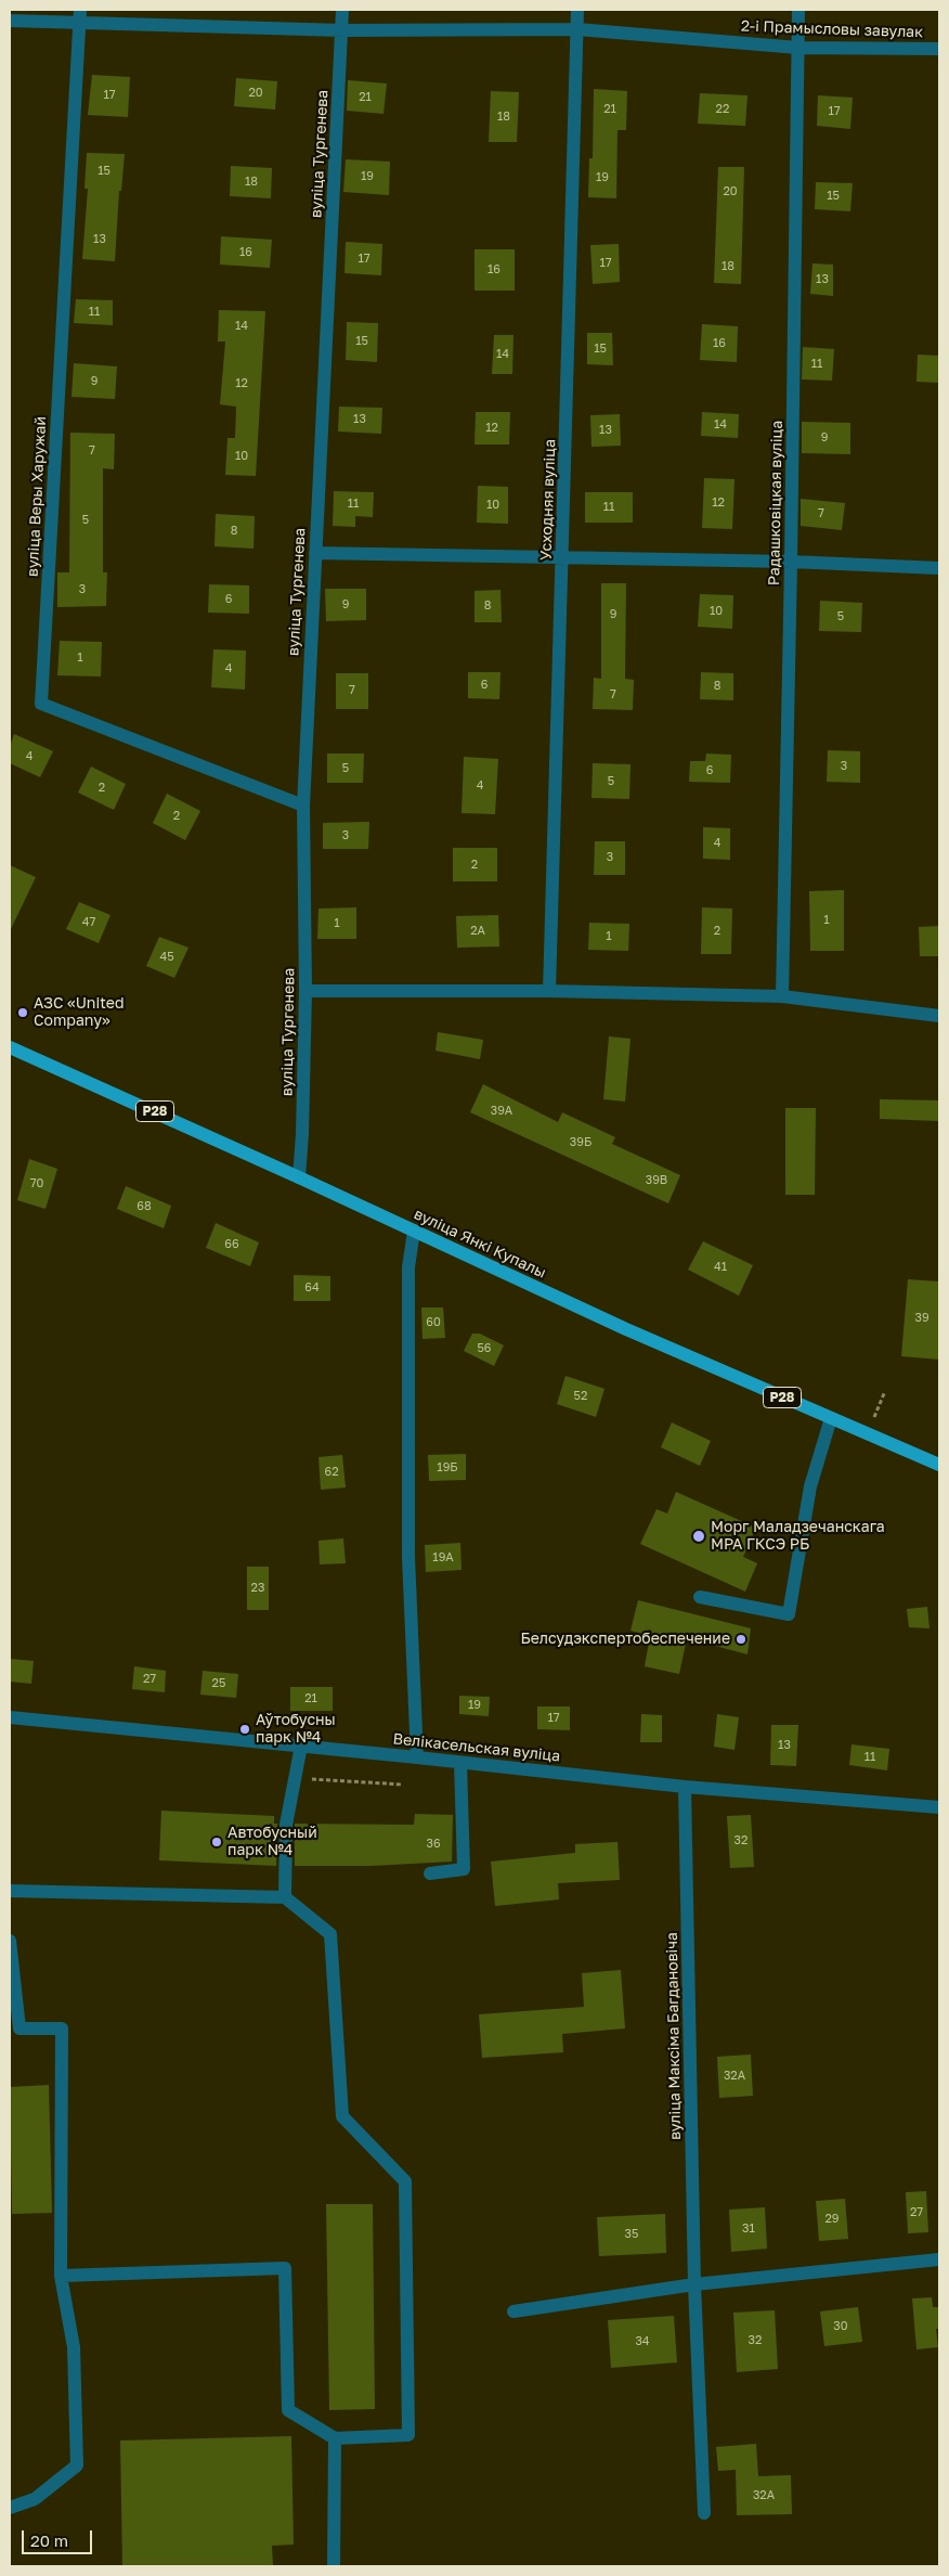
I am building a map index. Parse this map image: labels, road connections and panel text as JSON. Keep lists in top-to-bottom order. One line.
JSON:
{"streets":{"main road":["Р28","вуліца Янкі Купалы"],"street":["2-і Прамысловы завулак","вуліца Тургенева","вуліца Веры Харужай","Усходняя вуліца","Радашковіцкая вуліца","Велікасельская вуліца","вуліца Максіма Багдановіча"]},"crossings":[["2-і Прамысловы завулак","вуліца Тургенева"],["2-і Прамысловы завулак","вуліца Веры Харужай"],["2-і Прамысловы завулак","Усходняя вуліца"],["2-і Прамысловы завулак","Радашковіцкая вуліца"],["вуліца Тургенева","вуліца Веры Харужай"],["вуліца Тургенева","вуліца Янкі Купалы"],["Велікасельская вуліца","вуліца Максіма Багдановіча"]],"places":["АЗС «United Company»","Морг Маладзечанскага МРА ГКСЭ РБ","Белсудэкспертобеспечение","Аўтобусны парк №4","Автобусный парк №4"],"house_numbers":["20","17","21","21","22","17","18","15","19","19","18","20","15","13","16","17","17","18","16","13","11","14","15","16","15","14","11","9","12","13","14","12","13","9","7","10","12","11","10","11","7","5","8","3","6","9","8","10","9","5","1","4","6","8","7","7","4","3","5","6","5","4","2","2","3","4","3","2","1","47","1","2А","2","1","45","39А","39Б","39В","70","68","66","41","64","39","60","56","52","19Б","62","19А","23","27","25","21","19","17","13","11","32","36","32А","27","29","31","35","30","32","34","32А"],"scale_bar":"20 m"}
